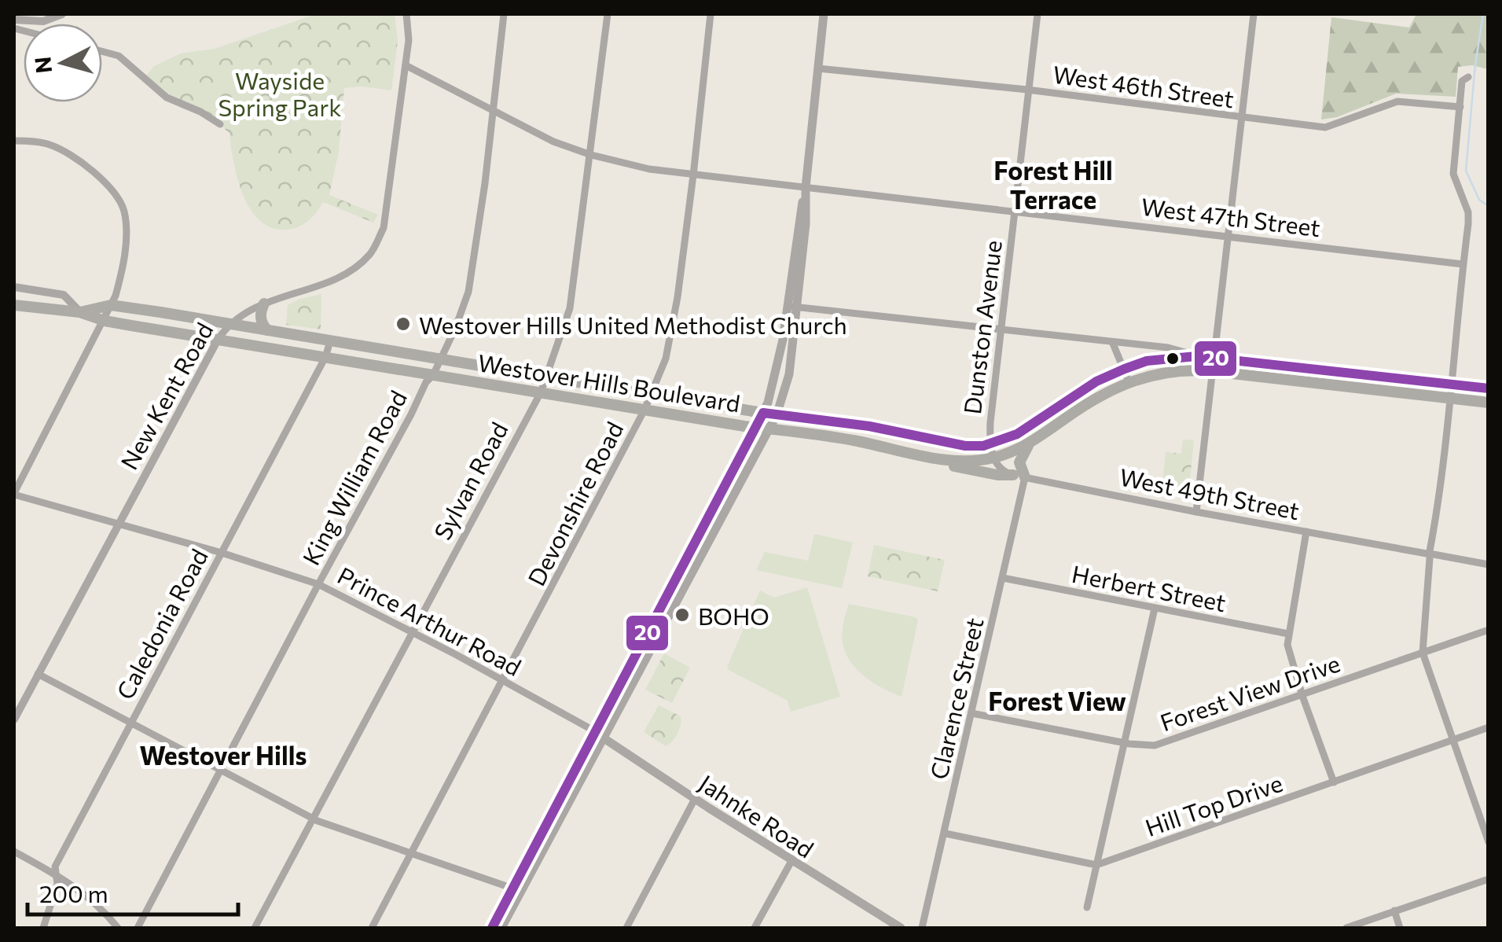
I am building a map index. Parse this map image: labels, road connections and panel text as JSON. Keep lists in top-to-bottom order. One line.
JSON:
{"streets":{"main road":["Westover Hills Boulevard","Jahnke Road"],"street":["West 46th Street","West 47th Street","Dunston Avenue","New Kent Road","King William Road","Sylvan Road","West 49th Street","Devonshire Road","Herbert Street","Prince Arthur Road","Caledonia Road","Forest View Drive","Clarence Street","Hill Top Drive"]},"crossings":[["West 46th Street","Dunston Avenue"],["West 47th Street","Dunston Avenue"],["West 47th Street","New Kent Road"],["West 47th Street","King William Road"],["West 47th Street","Sylvan Road"],["West 47th Street","Devonshire Road"],["Dunston Avenue","Westover Hills Boulevard"],["Dunston Avenue","West 49th Street"],["Westover Hills Boulevard","New Kent Road"],["Westover Hills Boulevard","King William Road"],["Westover Hills Boulevard","Sylvan Road"],["Westover Hills Boulevard","West 49th Street"],["Westover Hills Boulevard","Devonshire Road"],["Westover Hills Boulevard","Caledonia Road"],["New Kent Road","Prince Arthur Road"],["King William Road","Prince Arthur Road"],["Sylvan Road","Prince Arthur Road"],["West 49th Street","Clarence Street"],["Devonshire Road","Prince Arthur Road"],["Herbert Street","Clarence Street"],["Prince Arthur Road","Caledonia Road"],["Prince Arthur Road","Jahnke Road"],["Forest View Drive","Clarence Street"]],"districts":["Forest Hill Terrace","Forest View","Westover Hills"],"parks":["Wayside Spring Park"],"places":["Westover Hills United Methodist Church","BOHO"],"lines":["transit line 20"],"scale_bar":"200 m","north":"left"}
